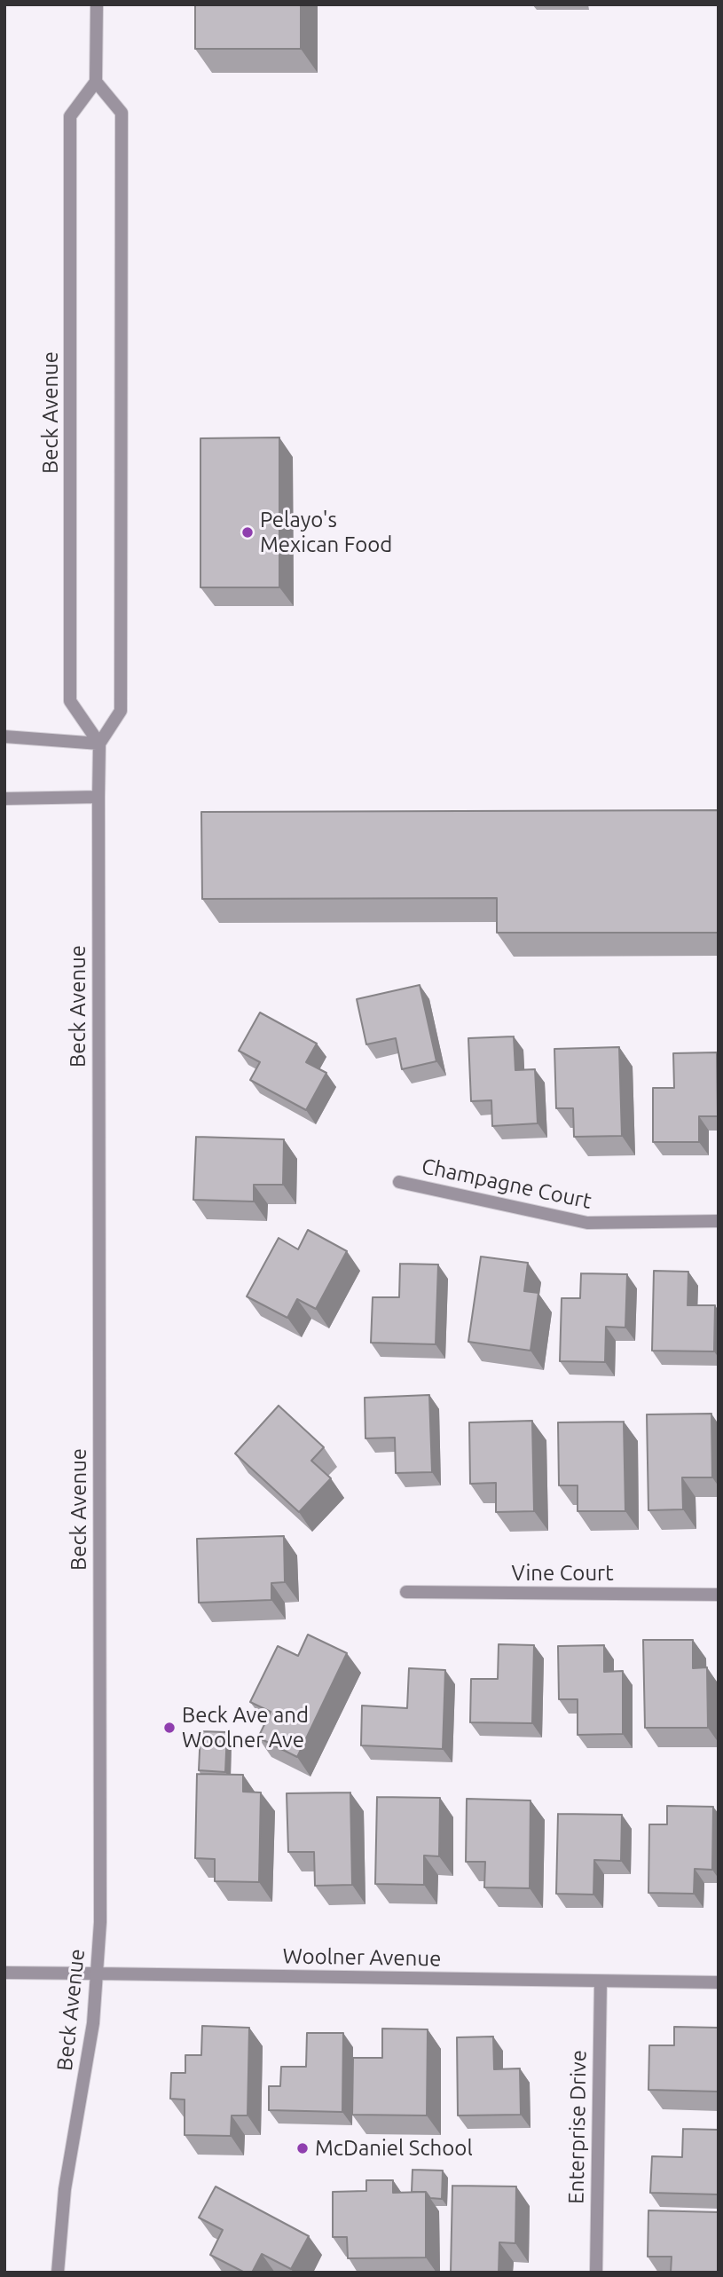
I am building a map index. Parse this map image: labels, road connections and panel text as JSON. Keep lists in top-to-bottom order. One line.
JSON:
{"streets":{"street":["Beck Avenue","Champagne Court","Vine Court","Woolner Avenue","Enterprise Drive"]},"crossings":[["Beck Avenue","Woolner Avenue"],["Woolner Avenue","Enterprise Drive"]],"places":["Pelayo's Mexican Food","Beck Ave and Woolner Ave","McDaniel School"]}
